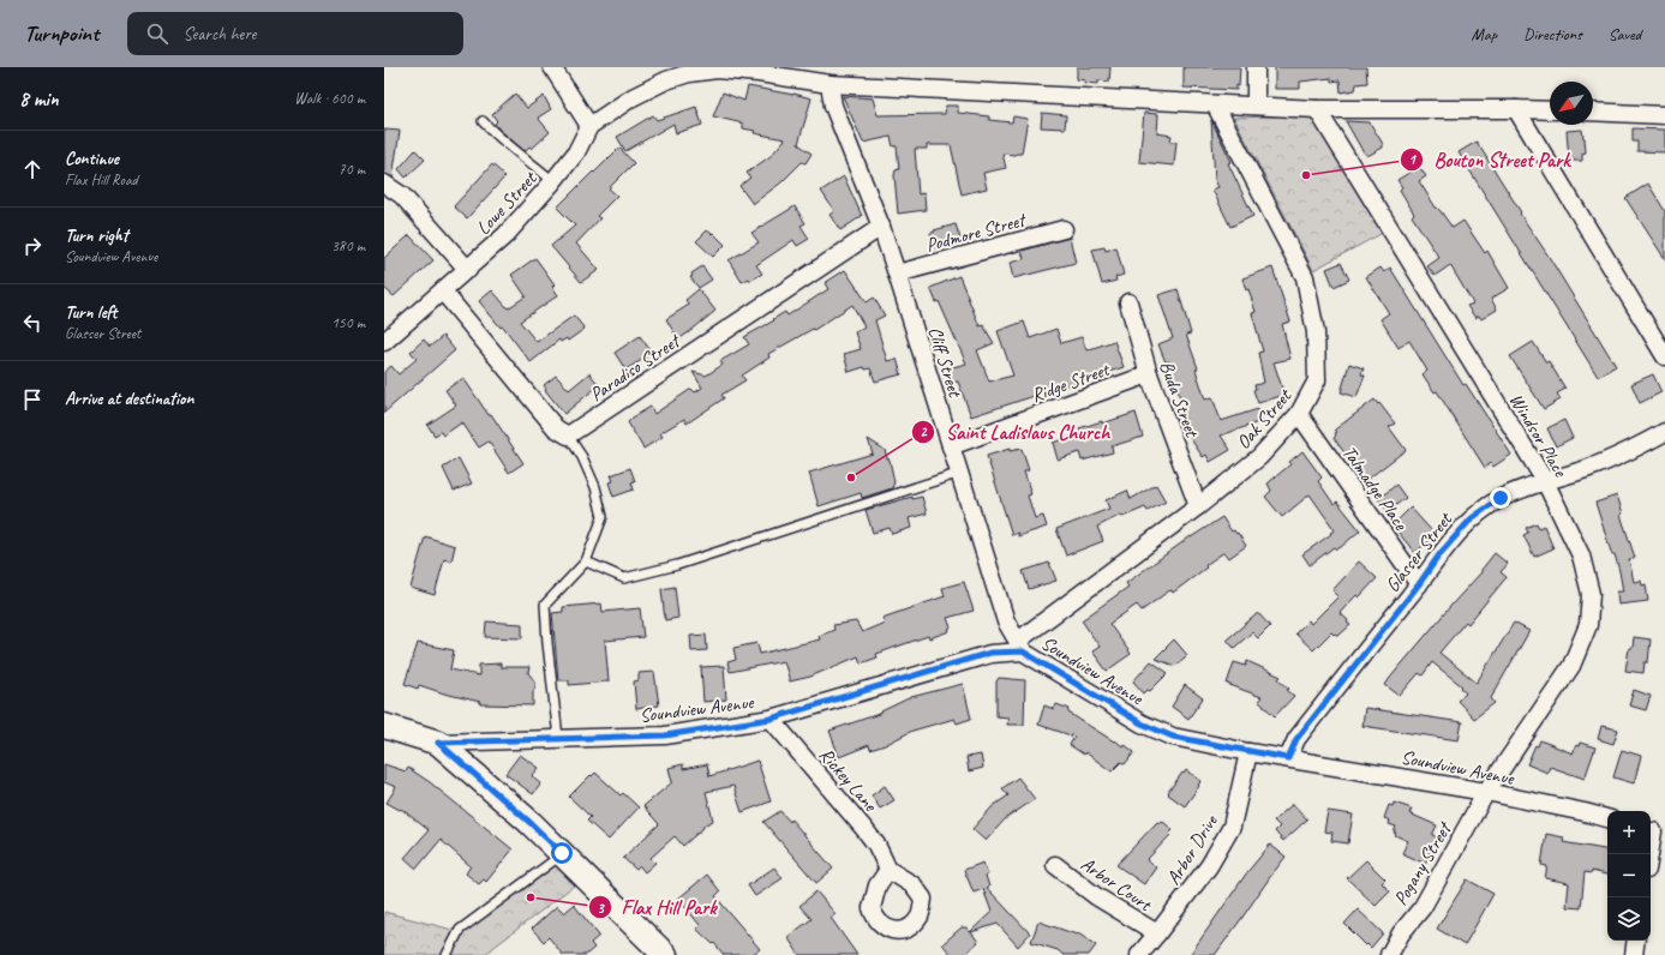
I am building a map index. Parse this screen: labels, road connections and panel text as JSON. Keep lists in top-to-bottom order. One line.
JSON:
{"streets":{"street":["Lowe Street","Podmore Street","Cliff Street","Paradiso Street","Ridge Street","Buda Street","Oak Street","Windsor Place","Talmadge Place","Glasser Street","Soundview Avenue","Rickey Lane","Arbor Drive","Pogany Street","Arbor Court"]},"crossings":[["Podmore Street","Cliff Street"],["Cliff Street","Paradiso Street"],["Cliff Street","Ridge Street"],["Cliff Street","Oak Street"],["Cliff Street","Soundview Avenue"],["Ridge Street","Buda Street"],["Buda Street","Oak Street"],["Oak Street","Talmadge Place"],["Oak Street","Soundview Avenue"],["Windsor Place","Glasser Street"],["Windsor Place","Soundview Avenue"],["Windsor Place","Pogany Street"],["Talmadge Place","Glasser Street"],["Glasser Street","Soundview Avenue"],["Soundview Avenue","Rickey Lane"],["Soundview Avenue","Arbor Drive"],["Soundview Avenue","Pogany Street"],["Arbor Drive","Arbor Court"]],"places":["Bouton Street Park","Saint Ladislaus Church","Flax Hill Park"],"north":"bottom left","page":{"header":"Turnpoint","search":"Search here","nav":["Map","Directions","Saved"],"heading":["8 min","Walk · 600 m"],"list":[["Continue","Flax Hill Road","70 m"],["Turn right","Soundview Avenue","380 m"],["Turn left","Glasser Street","150 m"],"Arrive at destination"],"map_buttons":["+","−"]}}
